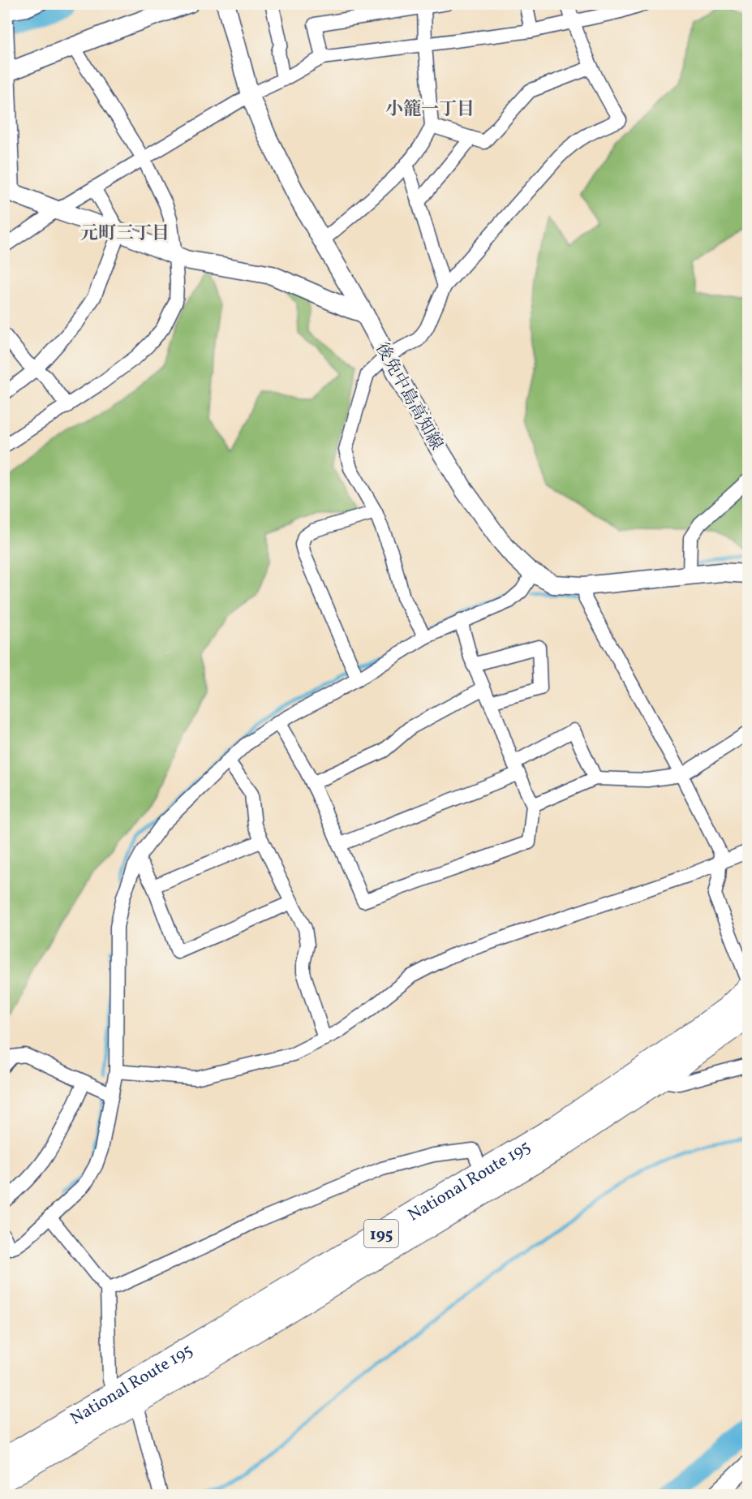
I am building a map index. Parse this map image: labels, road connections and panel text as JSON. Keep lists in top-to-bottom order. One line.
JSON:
{"streets":{"highway":["National Route 195","195"],"main road":["後免中島高知線"]},"districts":["小籠一丁目","元町三丁目"]}
